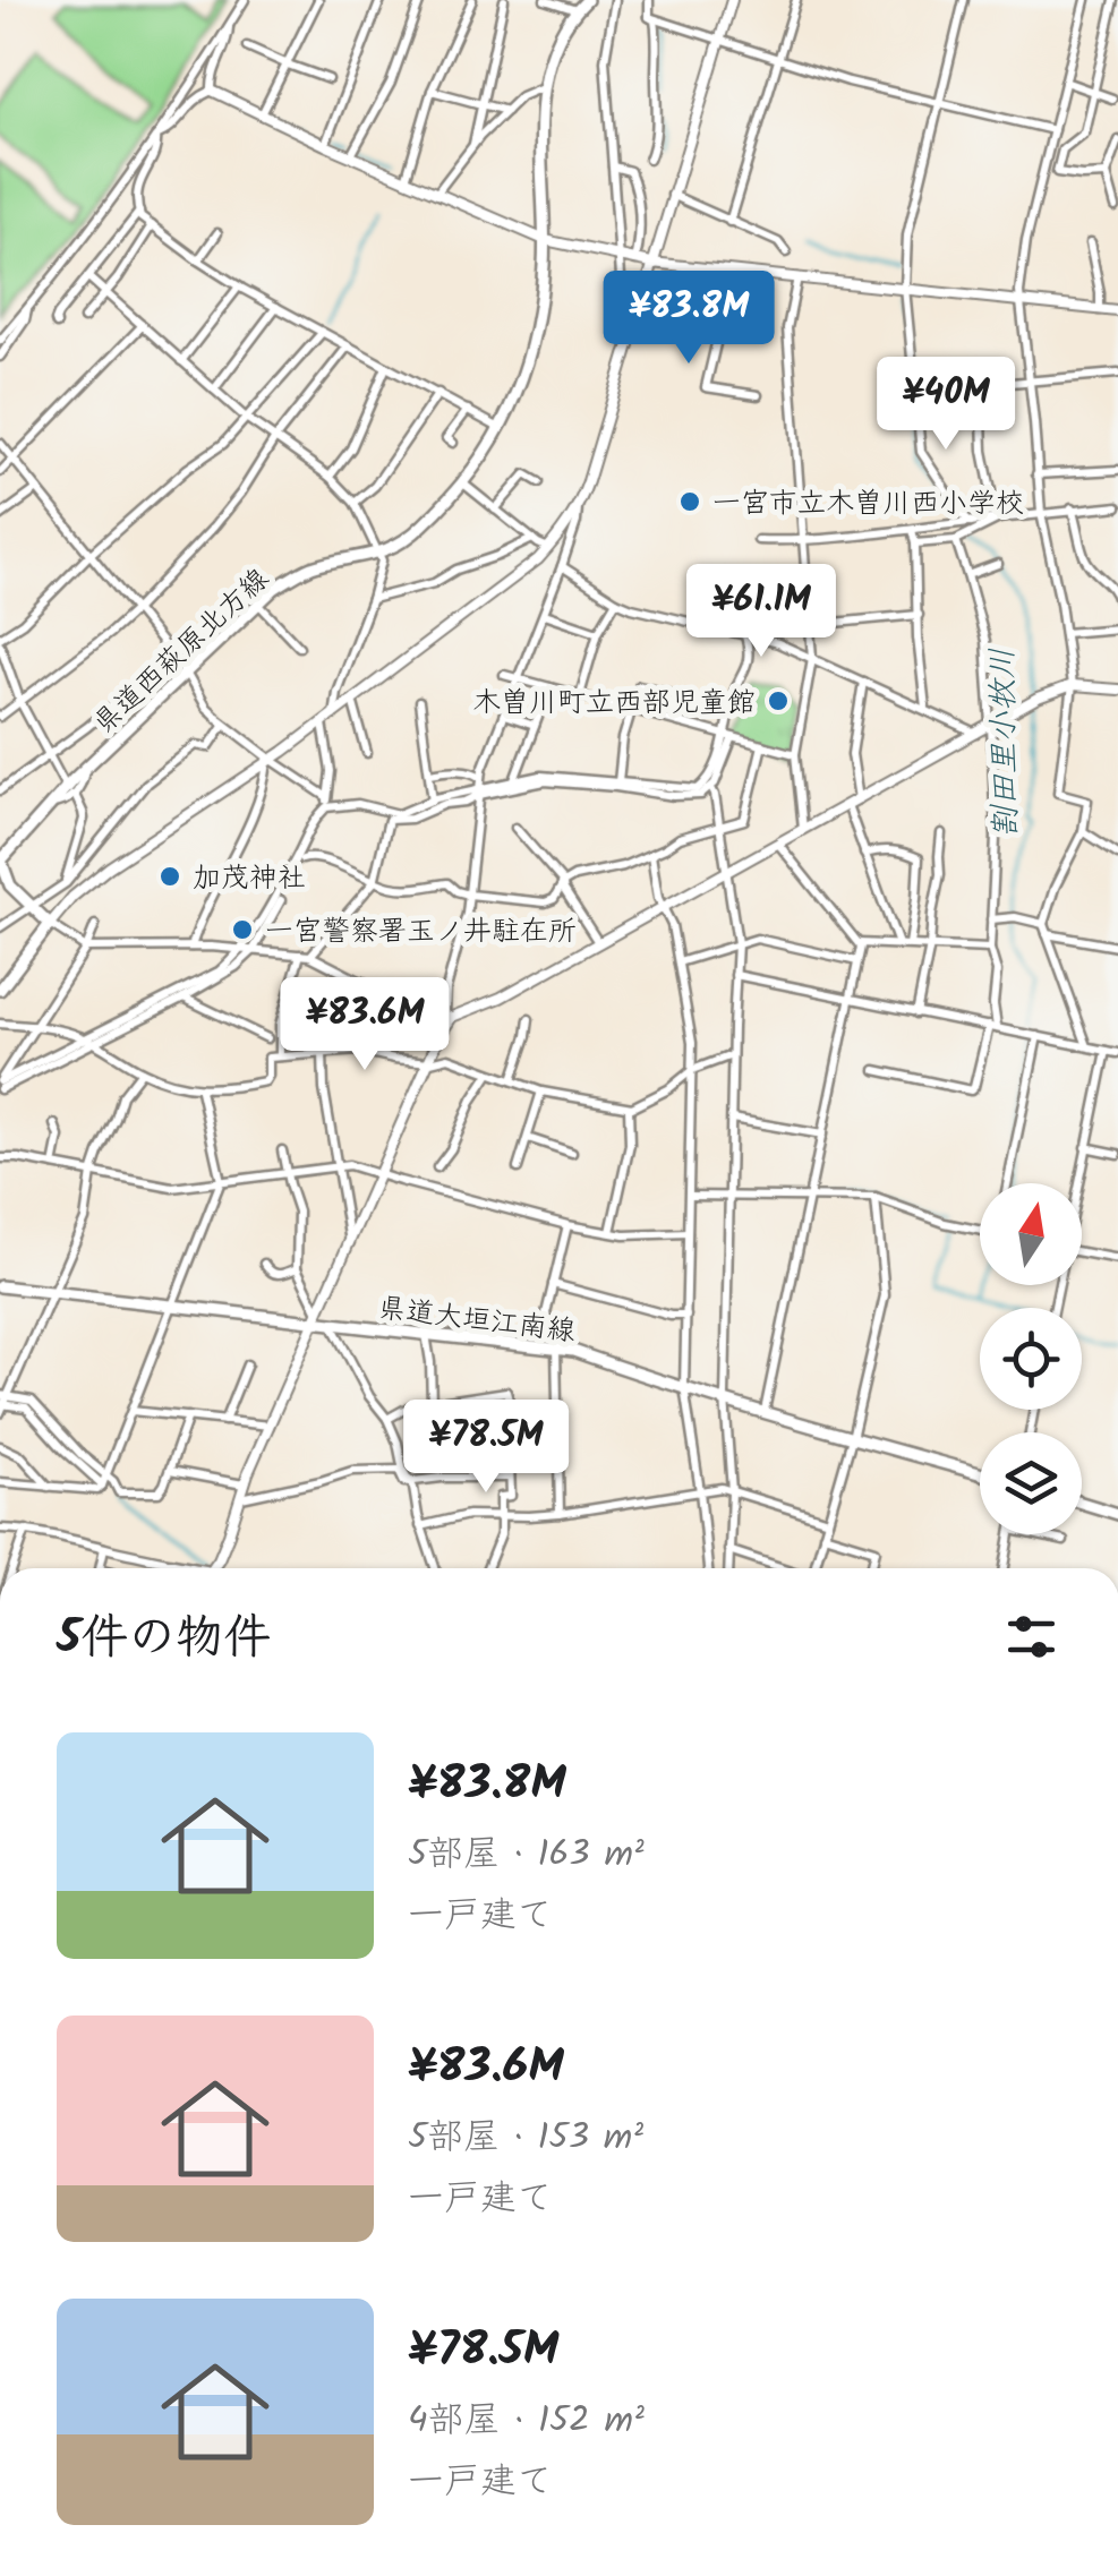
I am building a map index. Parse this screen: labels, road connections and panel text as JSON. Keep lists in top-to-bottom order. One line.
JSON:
{"streets":{"main road":["県道西萩原北方線","県道大垣江南線"]},"water":["割田里小牧川"],"places":["一宮市立木曽川西小学校","木曽川町立西部児童館","加茂神社","一宮警察署玉ノ井駐在所"],"north":"top","page":{"price":["¥83.8M","¥40M","¥61.1M","¥83.6M","¥78.5M"],"heading":"5件の物件","list":[{"name":"¥83.8M","note":"5部屋 · 163 m² · 一戸建て"},{"name":"¥83.6M","note":"5部屋 · 153 m² · 一戸建て"},{"name":"¥78.5M","note":"4部屋 · 152 m² · 一戸建て"}]}}
